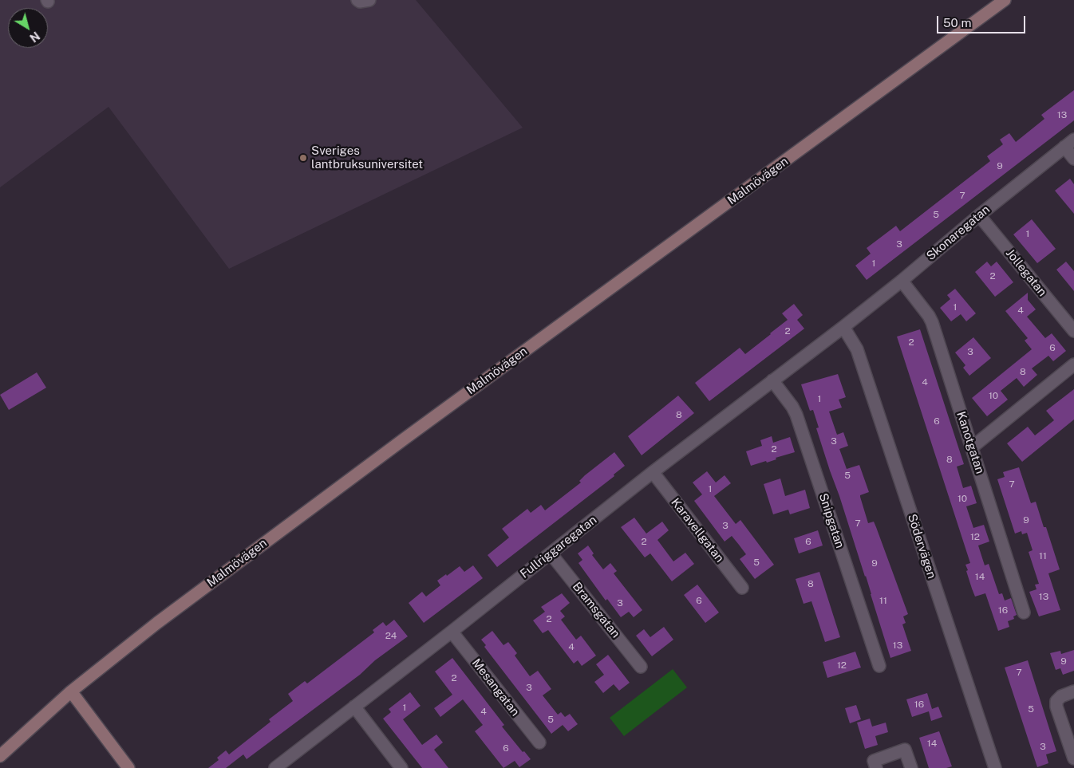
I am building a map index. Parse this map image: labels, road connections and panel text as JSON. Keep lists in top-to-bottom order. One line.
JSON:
{"streets":{"main road":["Malmövägen"],"street":["Skonaregatan","Jollegatan","Kanotgatan","Snipgatan","Karavellgatan","Södervägen","Fullriggaregatan","Bramsgatan","Mesangatan"]},"crossings":[["Skonaregatan","Jollegatan"],["Skonaregatan","Kanotgatan"],["Skonaregatan","Södervägen"],["Skonaregatan","Fullriggaregatan"],["Snipgatan","Fullriggaregatan"],["Karavellgatan","Fullriggaregatan"],["Södervägen","Fullriggaregatan"],["Fullriggaregatan","Bramsgatan"],["Fullriggaregatan","Mesangatan"]],"places":["Sveriges lantbruksuniversitet"],"house_numbers":["13","9","7","5","1","3","1","2","1","4","2","2","6","3","8","4","10","1","8","6","3","2","8","5","7","1","10","9","7","3","12","2","6","11","5","9","14","8","13","6","11","3","16","2","24","13","4","9","12","7","2","3","16","1","5","4","5","14","3","6"],"scale_bar":"50 m","north":"bottom right"}
